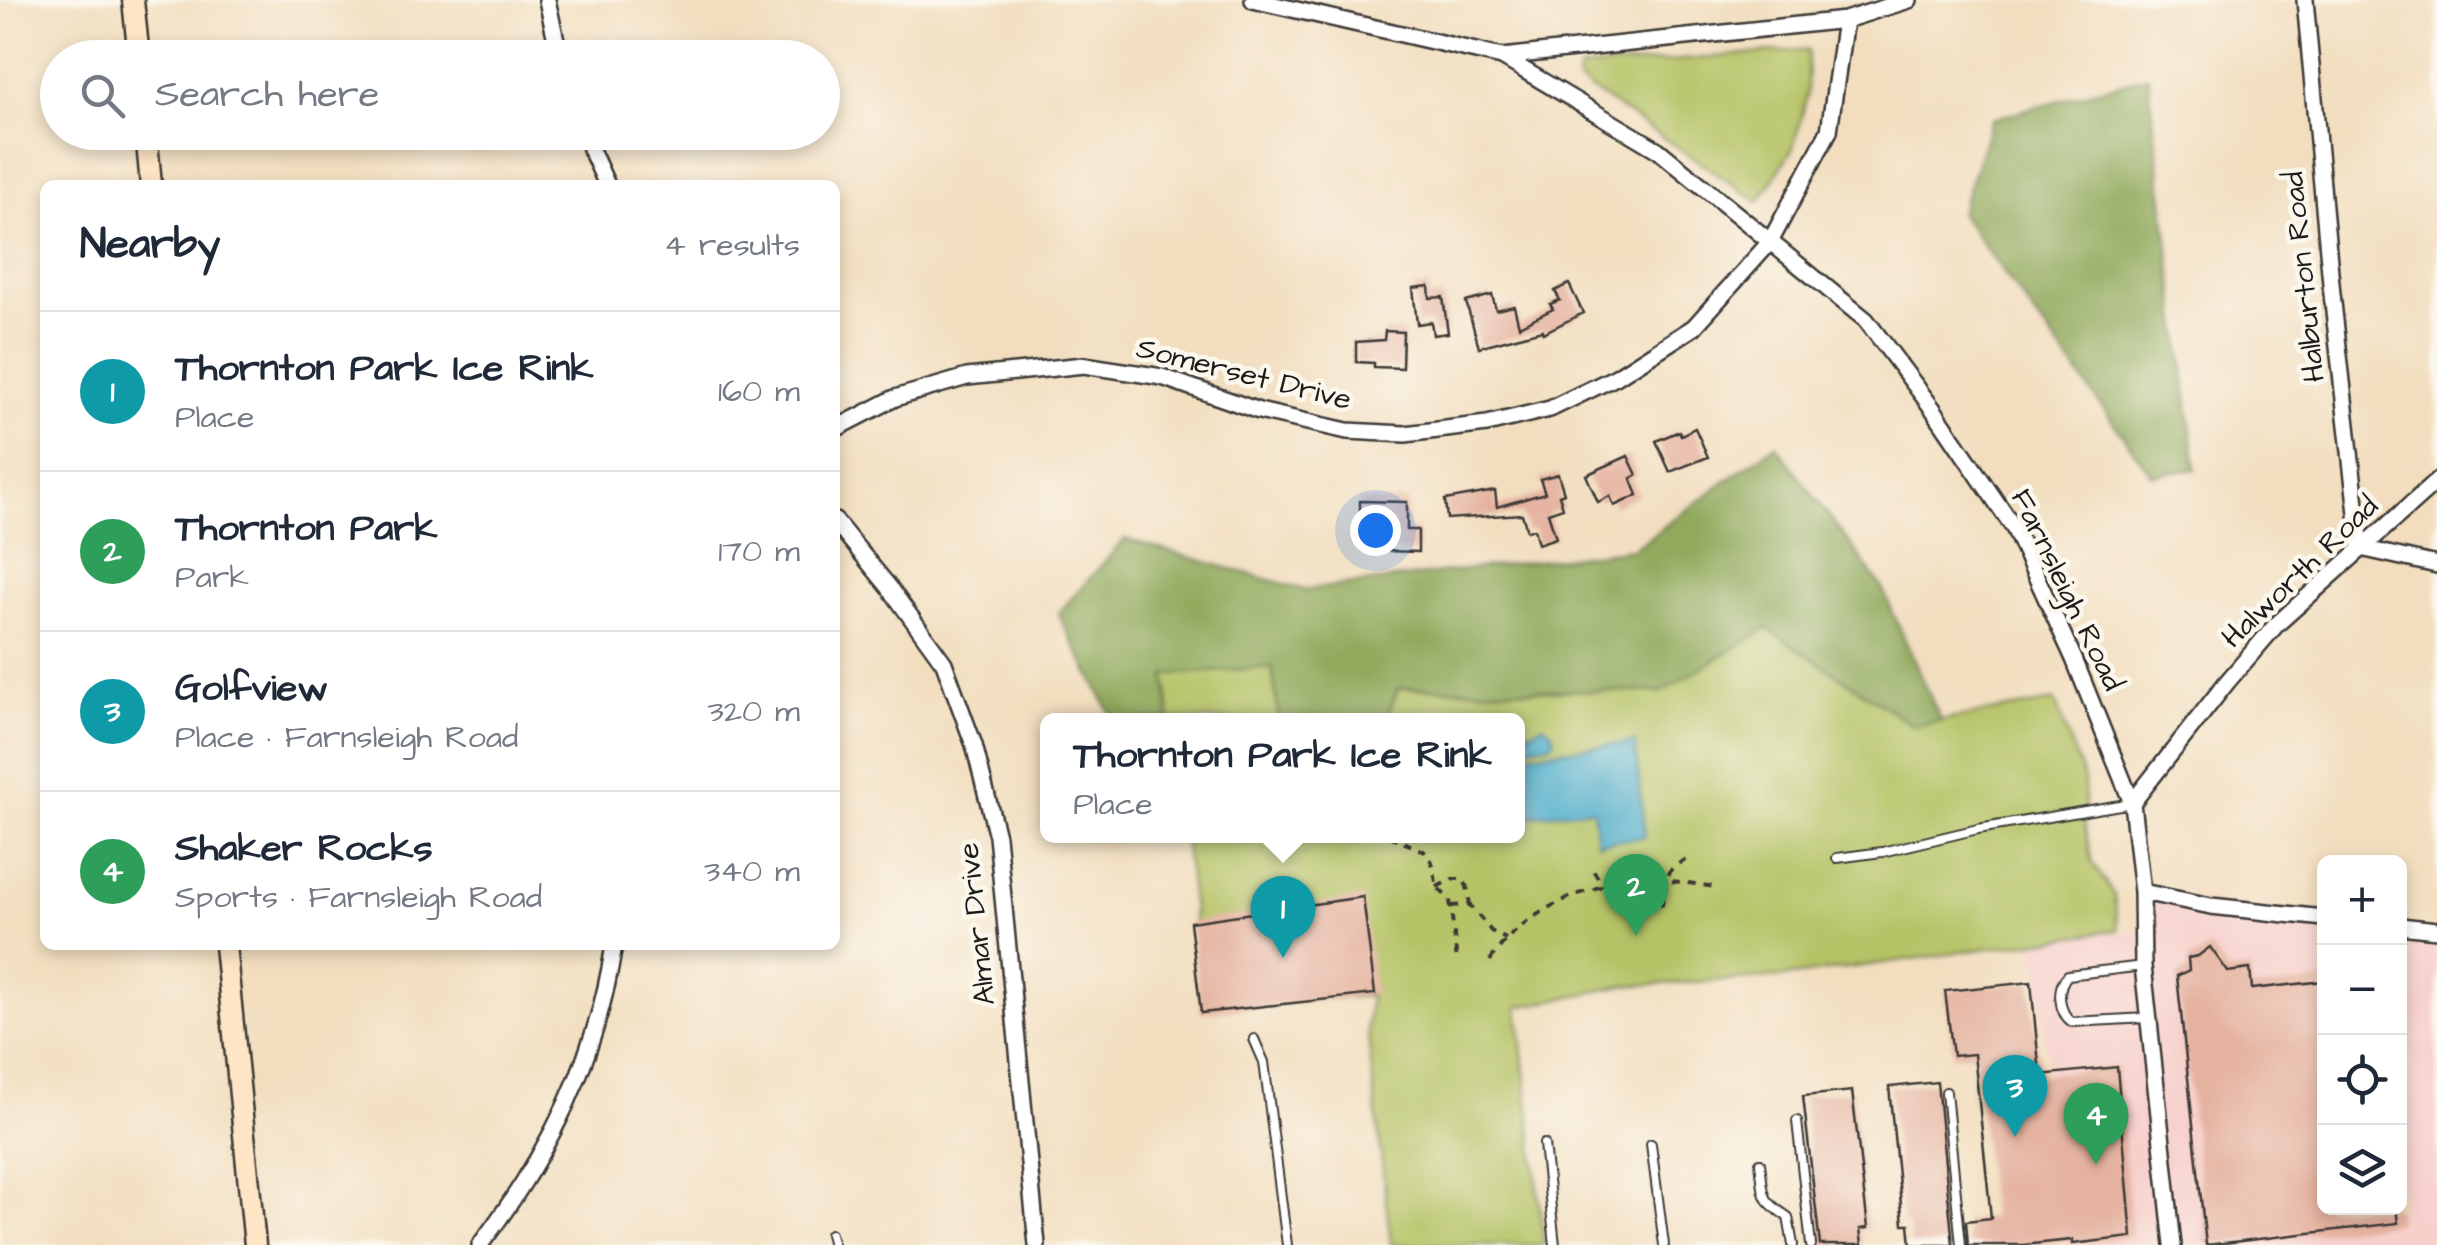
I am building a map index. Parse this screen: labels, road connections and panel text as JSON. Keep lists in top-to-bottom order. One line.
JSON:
{"streets":{"street":["Halburton Road","Somerset Drive","Halworth Road","Farnsleigh Road","Almar Drive"]},"crossings":[["Halburton Road","Halworth Road"],["Somerset Drive","Farnsleigh Road"],["Halworth Road","Farnsleigh Road"]],"page":{"search":"Search here","heading":["Nearby","4 results"],"list":[{"mark":"1","name":"Thornton Park Ice Rink","note":"Place","value":"160 m"},{"mark":"2","name":"Thornton Park","note":"Park","value":"170 m"},{"mark":"3","name":"Golfview","note":"Place · Farnsleigh Road","value":"320 m"},{"mark":"4","name":"Shaker Rocks","note":"Sports · Farnsleigh Road","value":"340 m"}],"popup":["Thornton Park Ice Rink","Place"],"pins":["2","1","3","4"],"map_buttons":["+","−"]}}
